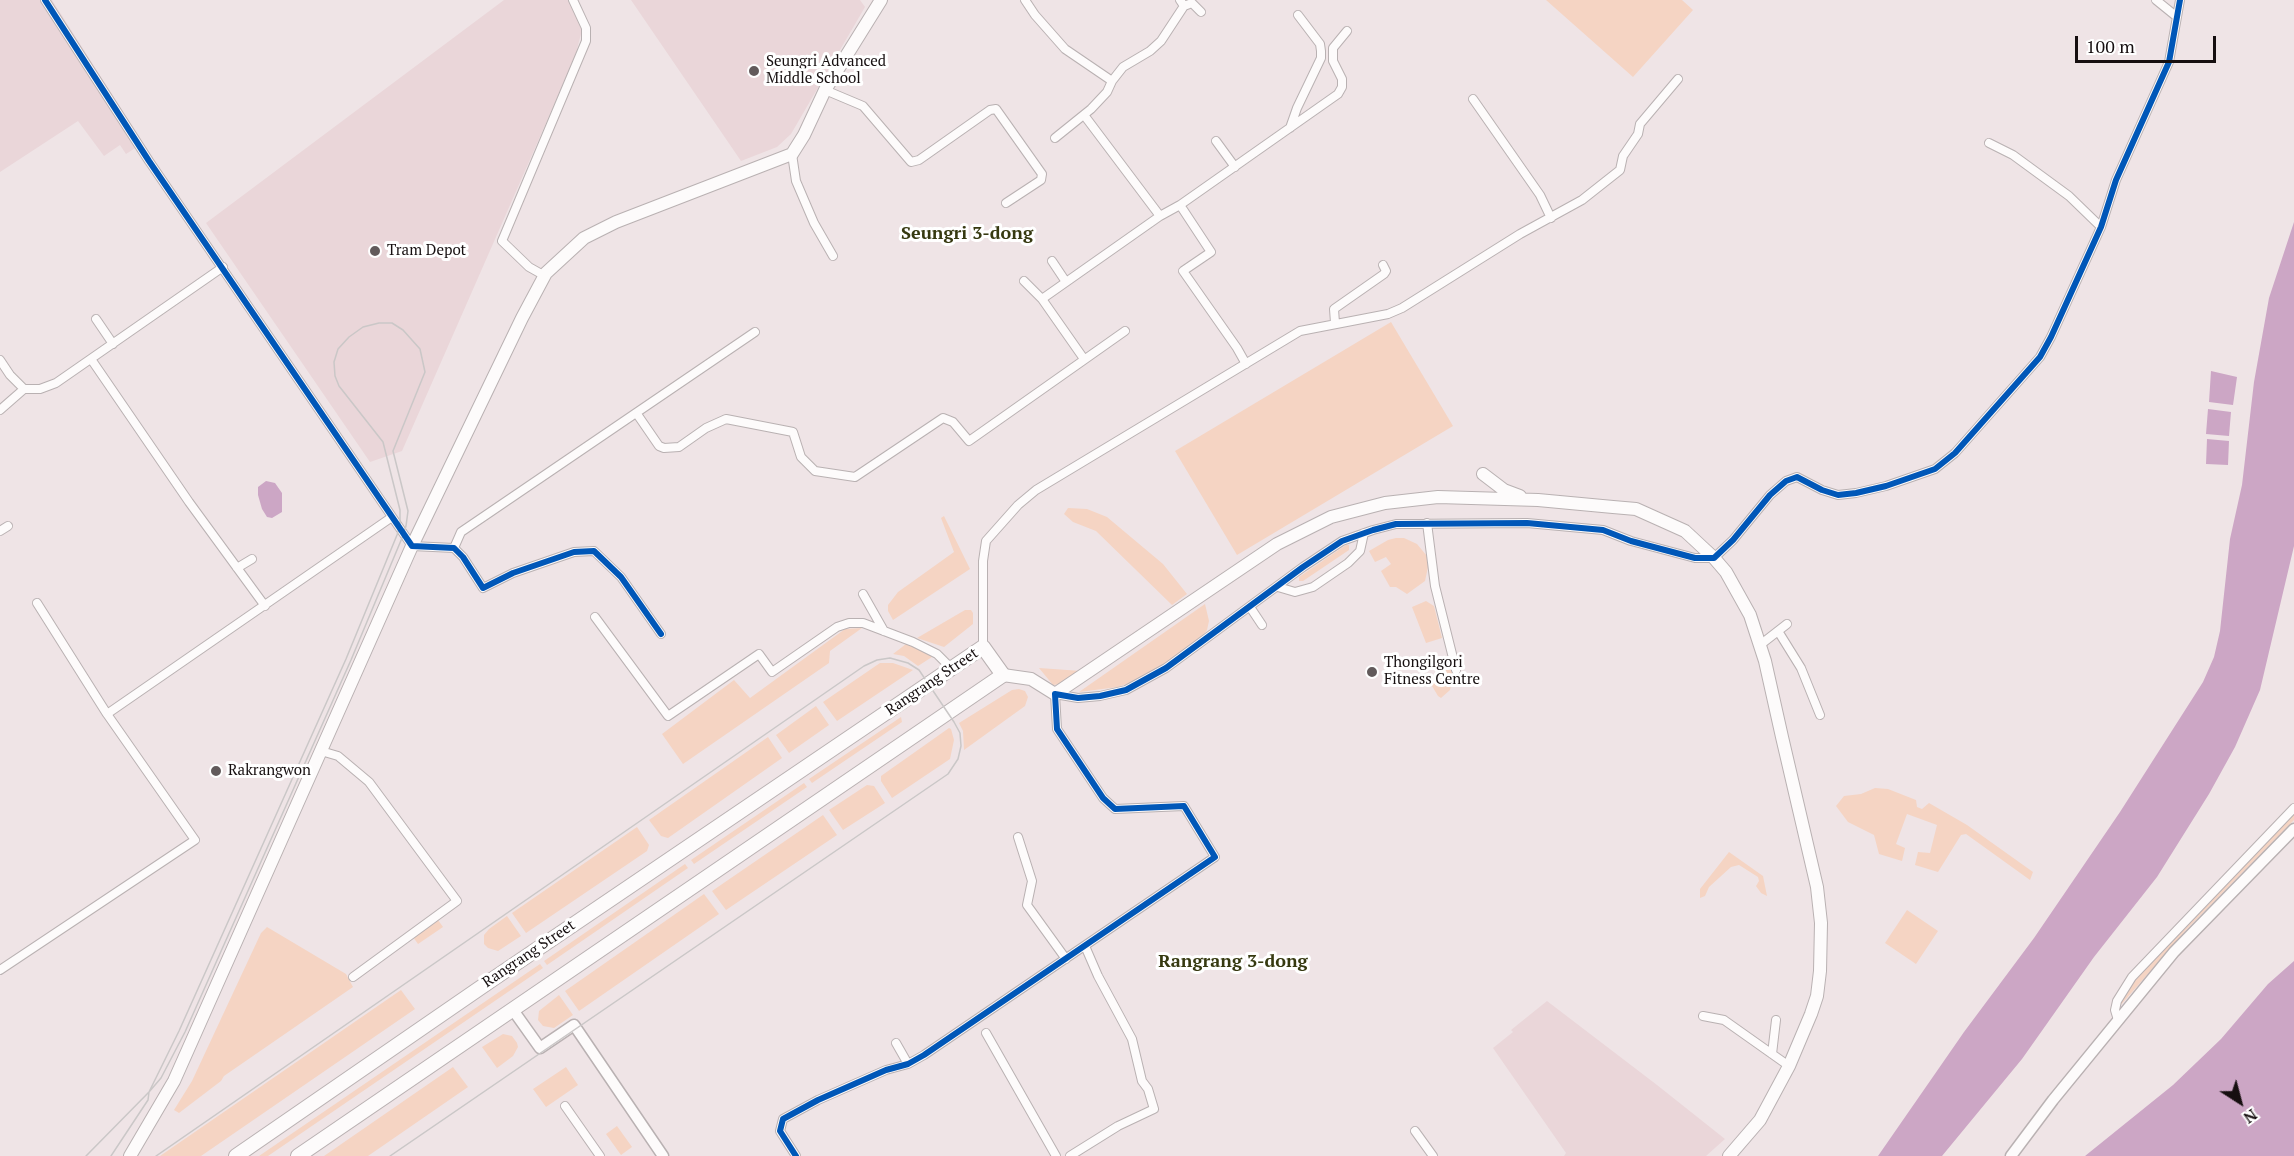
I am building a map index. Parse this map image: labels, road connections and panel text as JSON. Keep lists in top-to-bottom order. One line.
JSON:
{"streets":{"main road":["Rangrang Street"]},"districts":["Seungri 3-dong","Rangrang 3-dong"],"places":["Seungri Advanced Middle School","Tram Depot","Thongilgori Fitness Centre","Rakrangwon"],"scale_bar":"100 m","north":"bottom right"}
